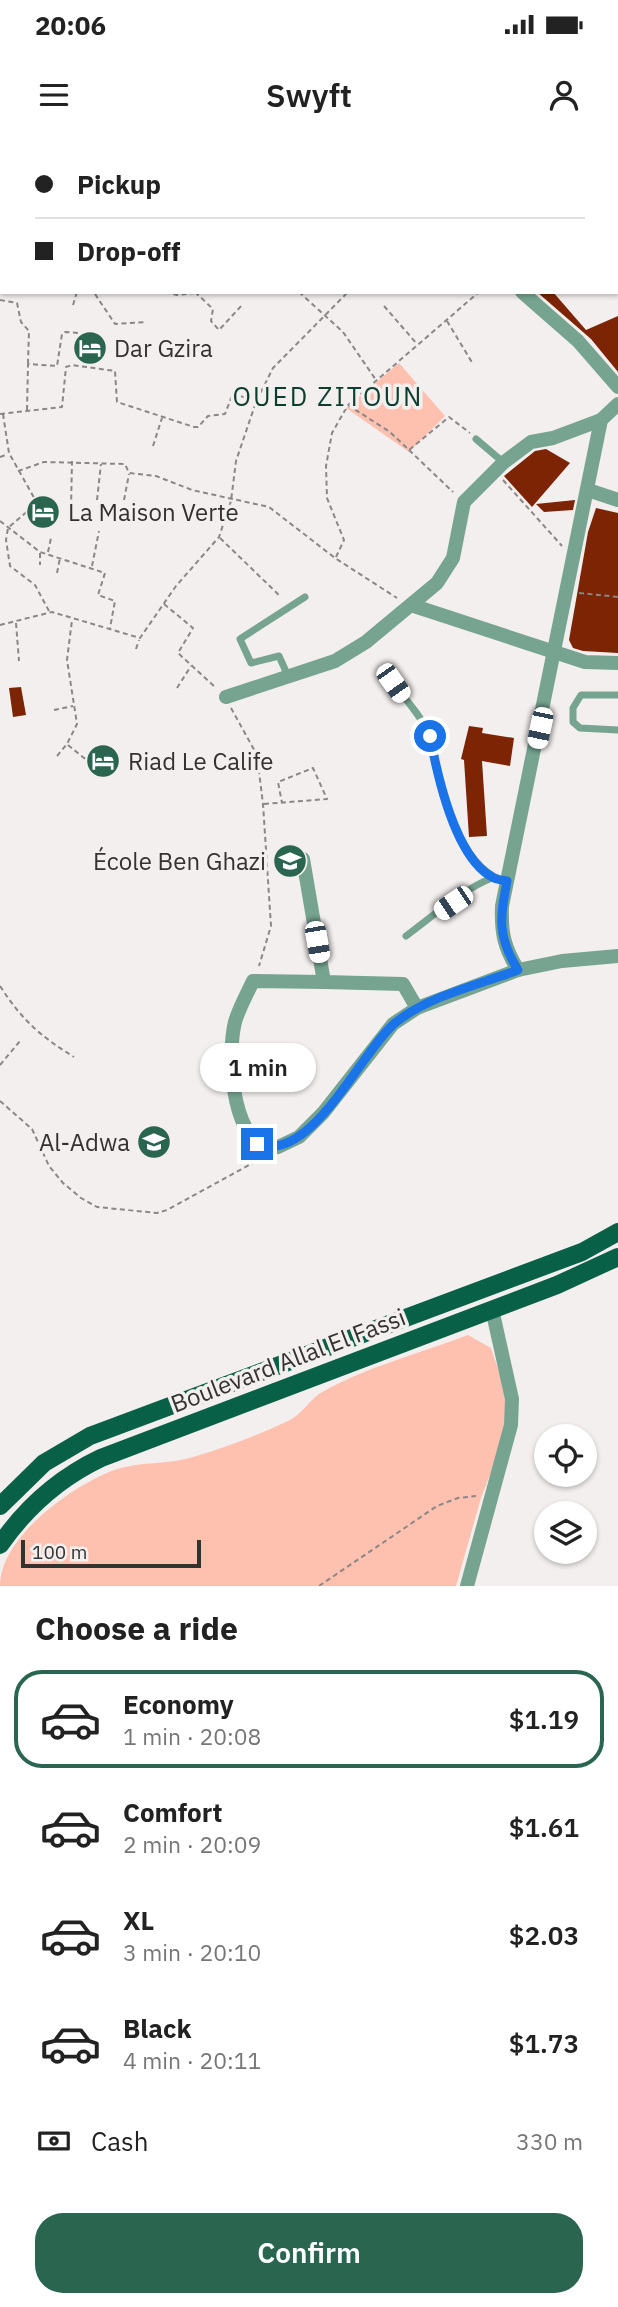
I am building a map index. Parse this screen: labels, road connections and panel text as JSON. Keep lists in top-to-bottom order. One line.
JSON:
{"streets":{"main road":["Boulevard Allal El Fassi"]},"districts":["OUED ZITOUN"],"places":{"hotel":["Dar Gzira","La Maison Verte","Riad Le Calife"],"school or university":["École Ben Ghazi","Al-Adwa"]},"scale_bar":"100 m","page":{"status":"20:06","header":"Swyft","banner":["Pickup","Drop-off"],"bubble":"1 min","scale":"100 m","heading":"Choose a ride","list":[{"name":"Economy","note":"1 min · 20:08","value":"$1.19"},{"name":"Comfort","note":"2 min · 20:09","value":"$1.61"},{"name":"XL","note":"3 min · 20:10","value":"$2.03"},{"name":"Black","note":"4 min · 20:11","value":"$1.73"}],"pay":["Cash","330 m"],"buttons":"Confirm"}}
